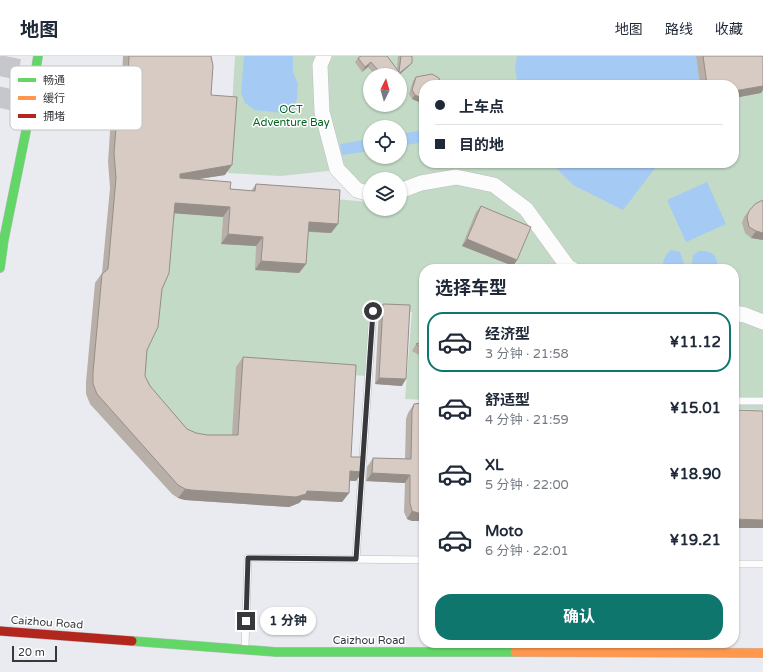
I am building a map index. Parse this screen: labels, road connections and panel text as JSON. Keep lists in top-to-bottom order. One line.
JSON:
{"streets":{"main road":["Caizhou Road"]},"parks":["OCT Adventure Bay"],"legend":["畅通","缓行","拥堵"],"scale_bar":"20 m","north":"top","page":{"header":"地图","nav":["地图","路线","收藏"],"banner":["上车点","目的地"],"heading":"选择车型","list":[{"name":"经济型","note":"3 分钟 · 21:58","value":"¥11.12"},{"name":"舒适型","note":"4 分钟 · 21:59","value":"¥15.01"},{"name":"XL","note":"5 分钟 · 22:00","value":"¥18.90"},{"name":"Moto","note":"6 分钟 · 22:01","value":"¥19.21"}],"buttons":"确认","bubble":"1 分钟","scale":"20 m"}}
